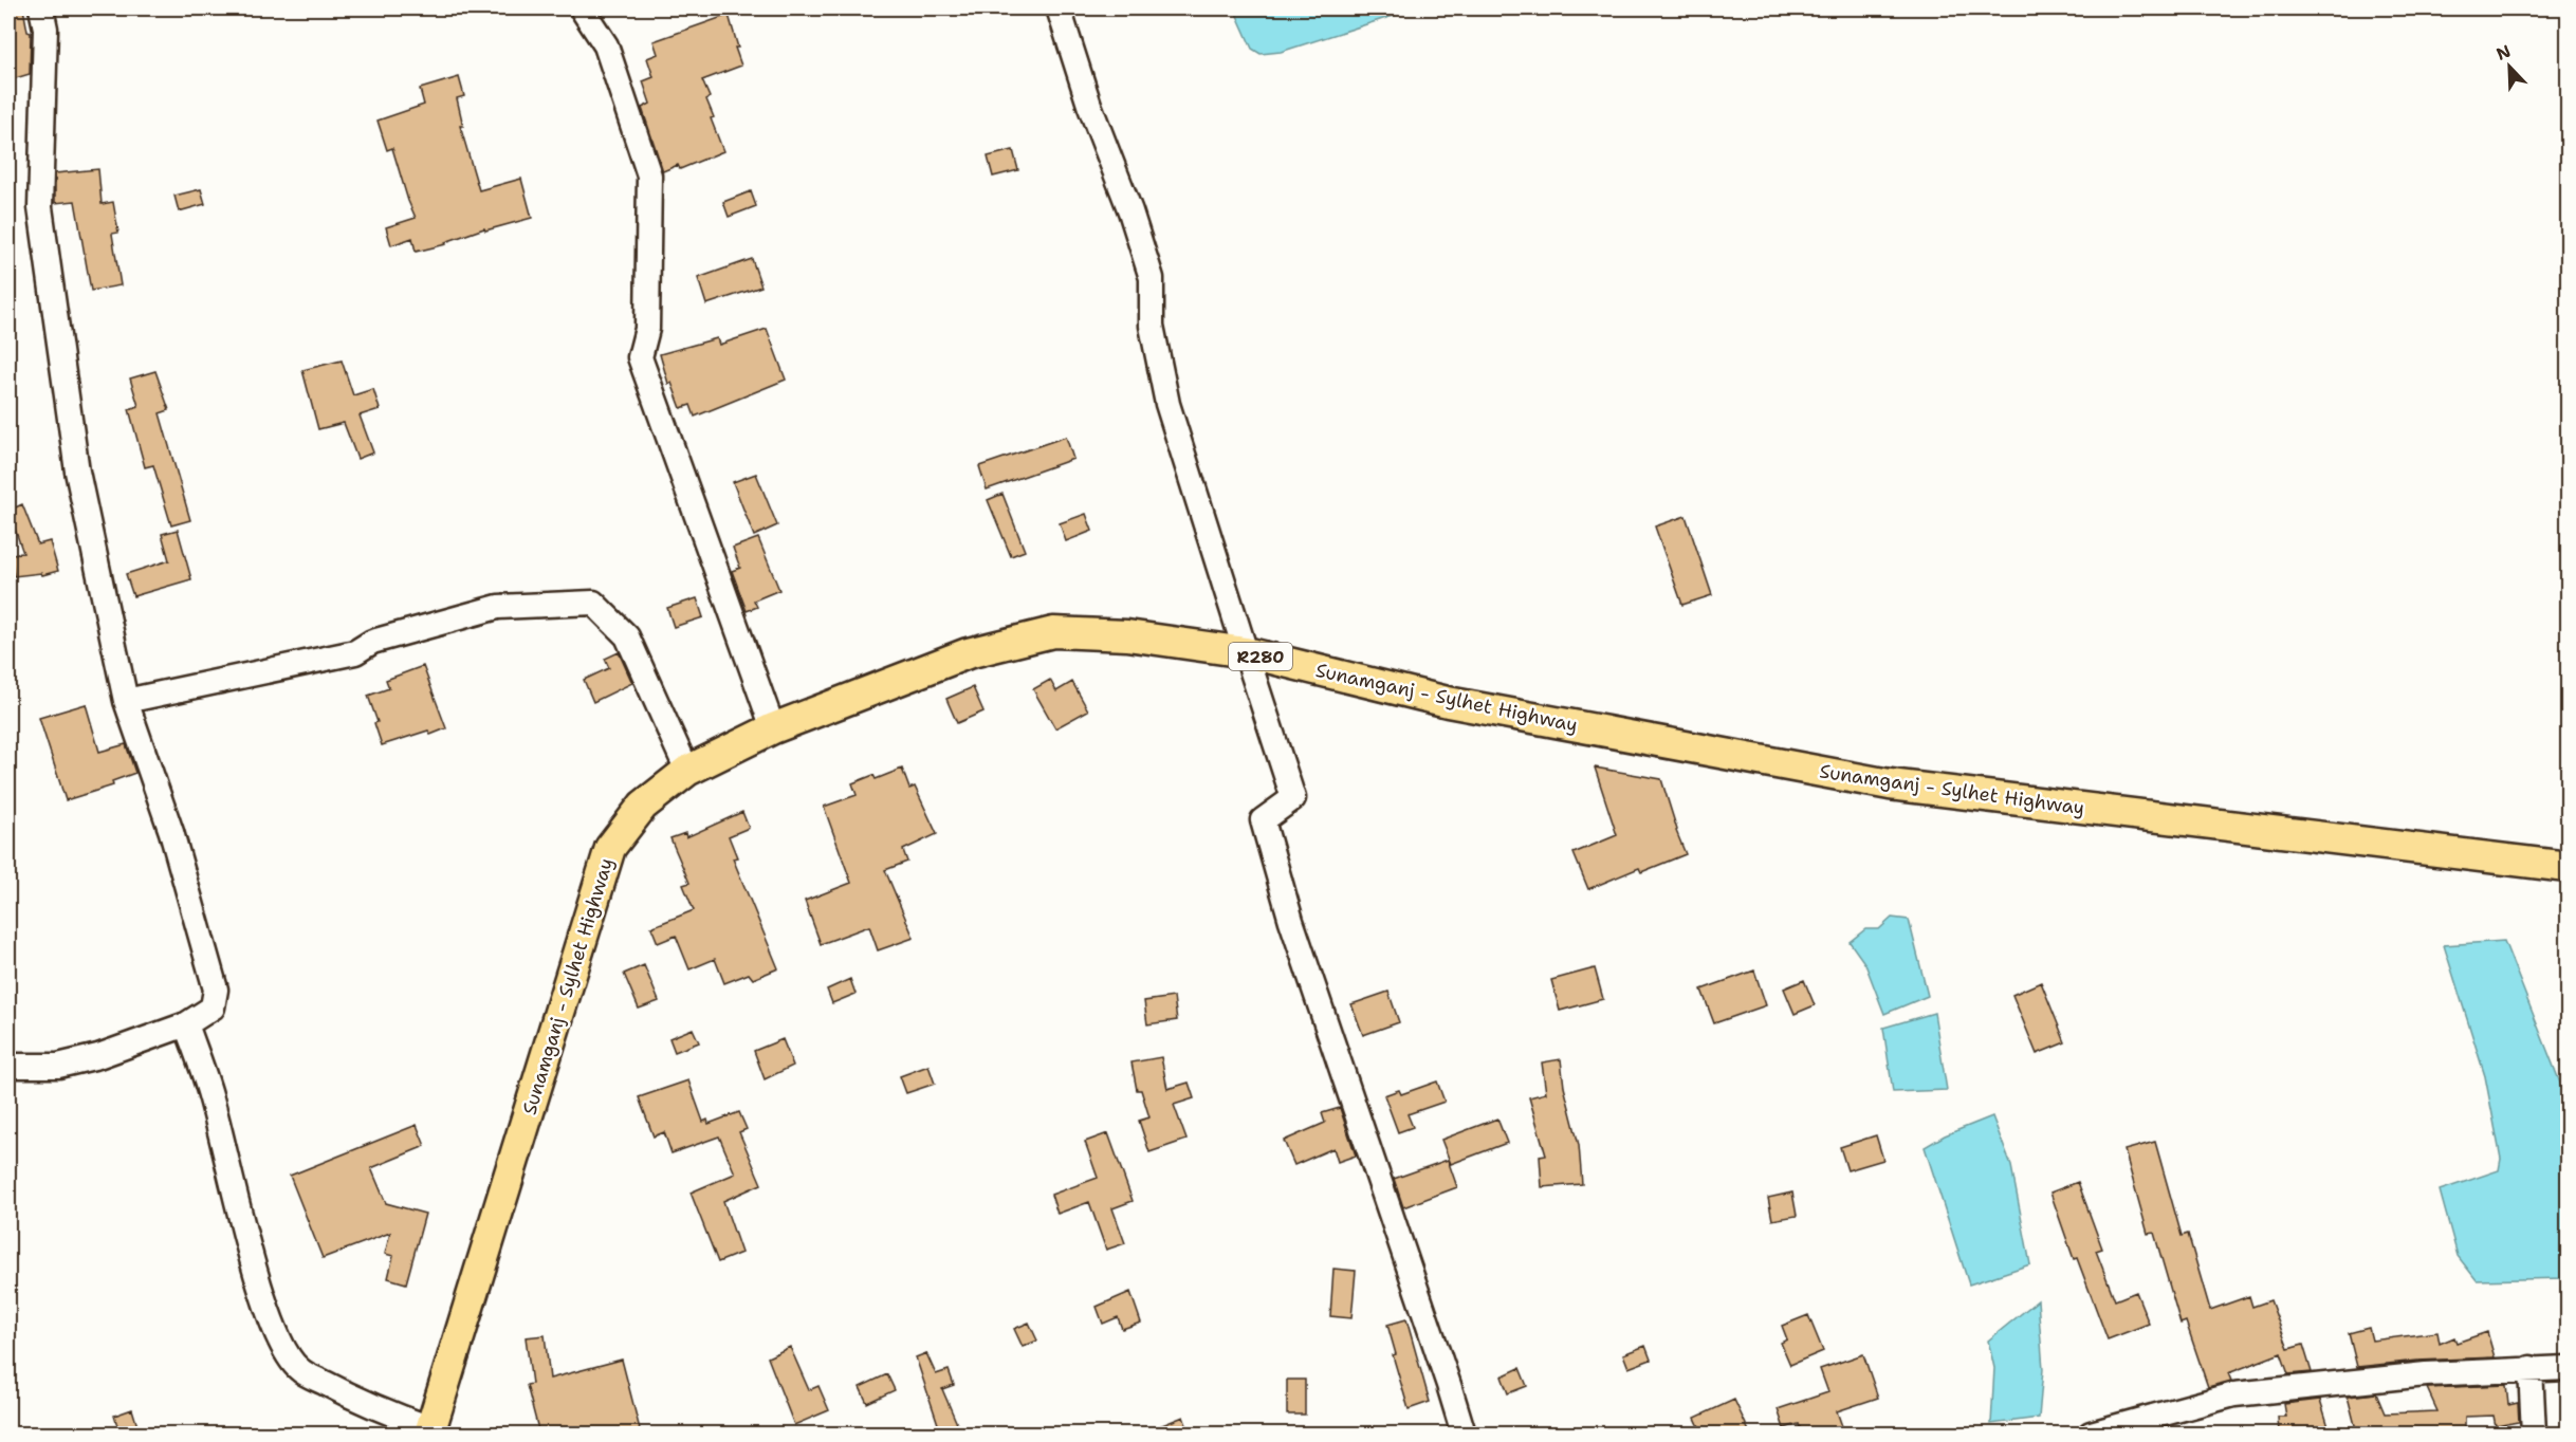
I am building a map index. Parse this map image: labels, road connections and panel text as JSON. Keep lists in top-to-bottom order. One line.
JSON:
{"streets":{"main road":["R280","Sunamganj - Sylhet Highway"]},"north":"top left"}
